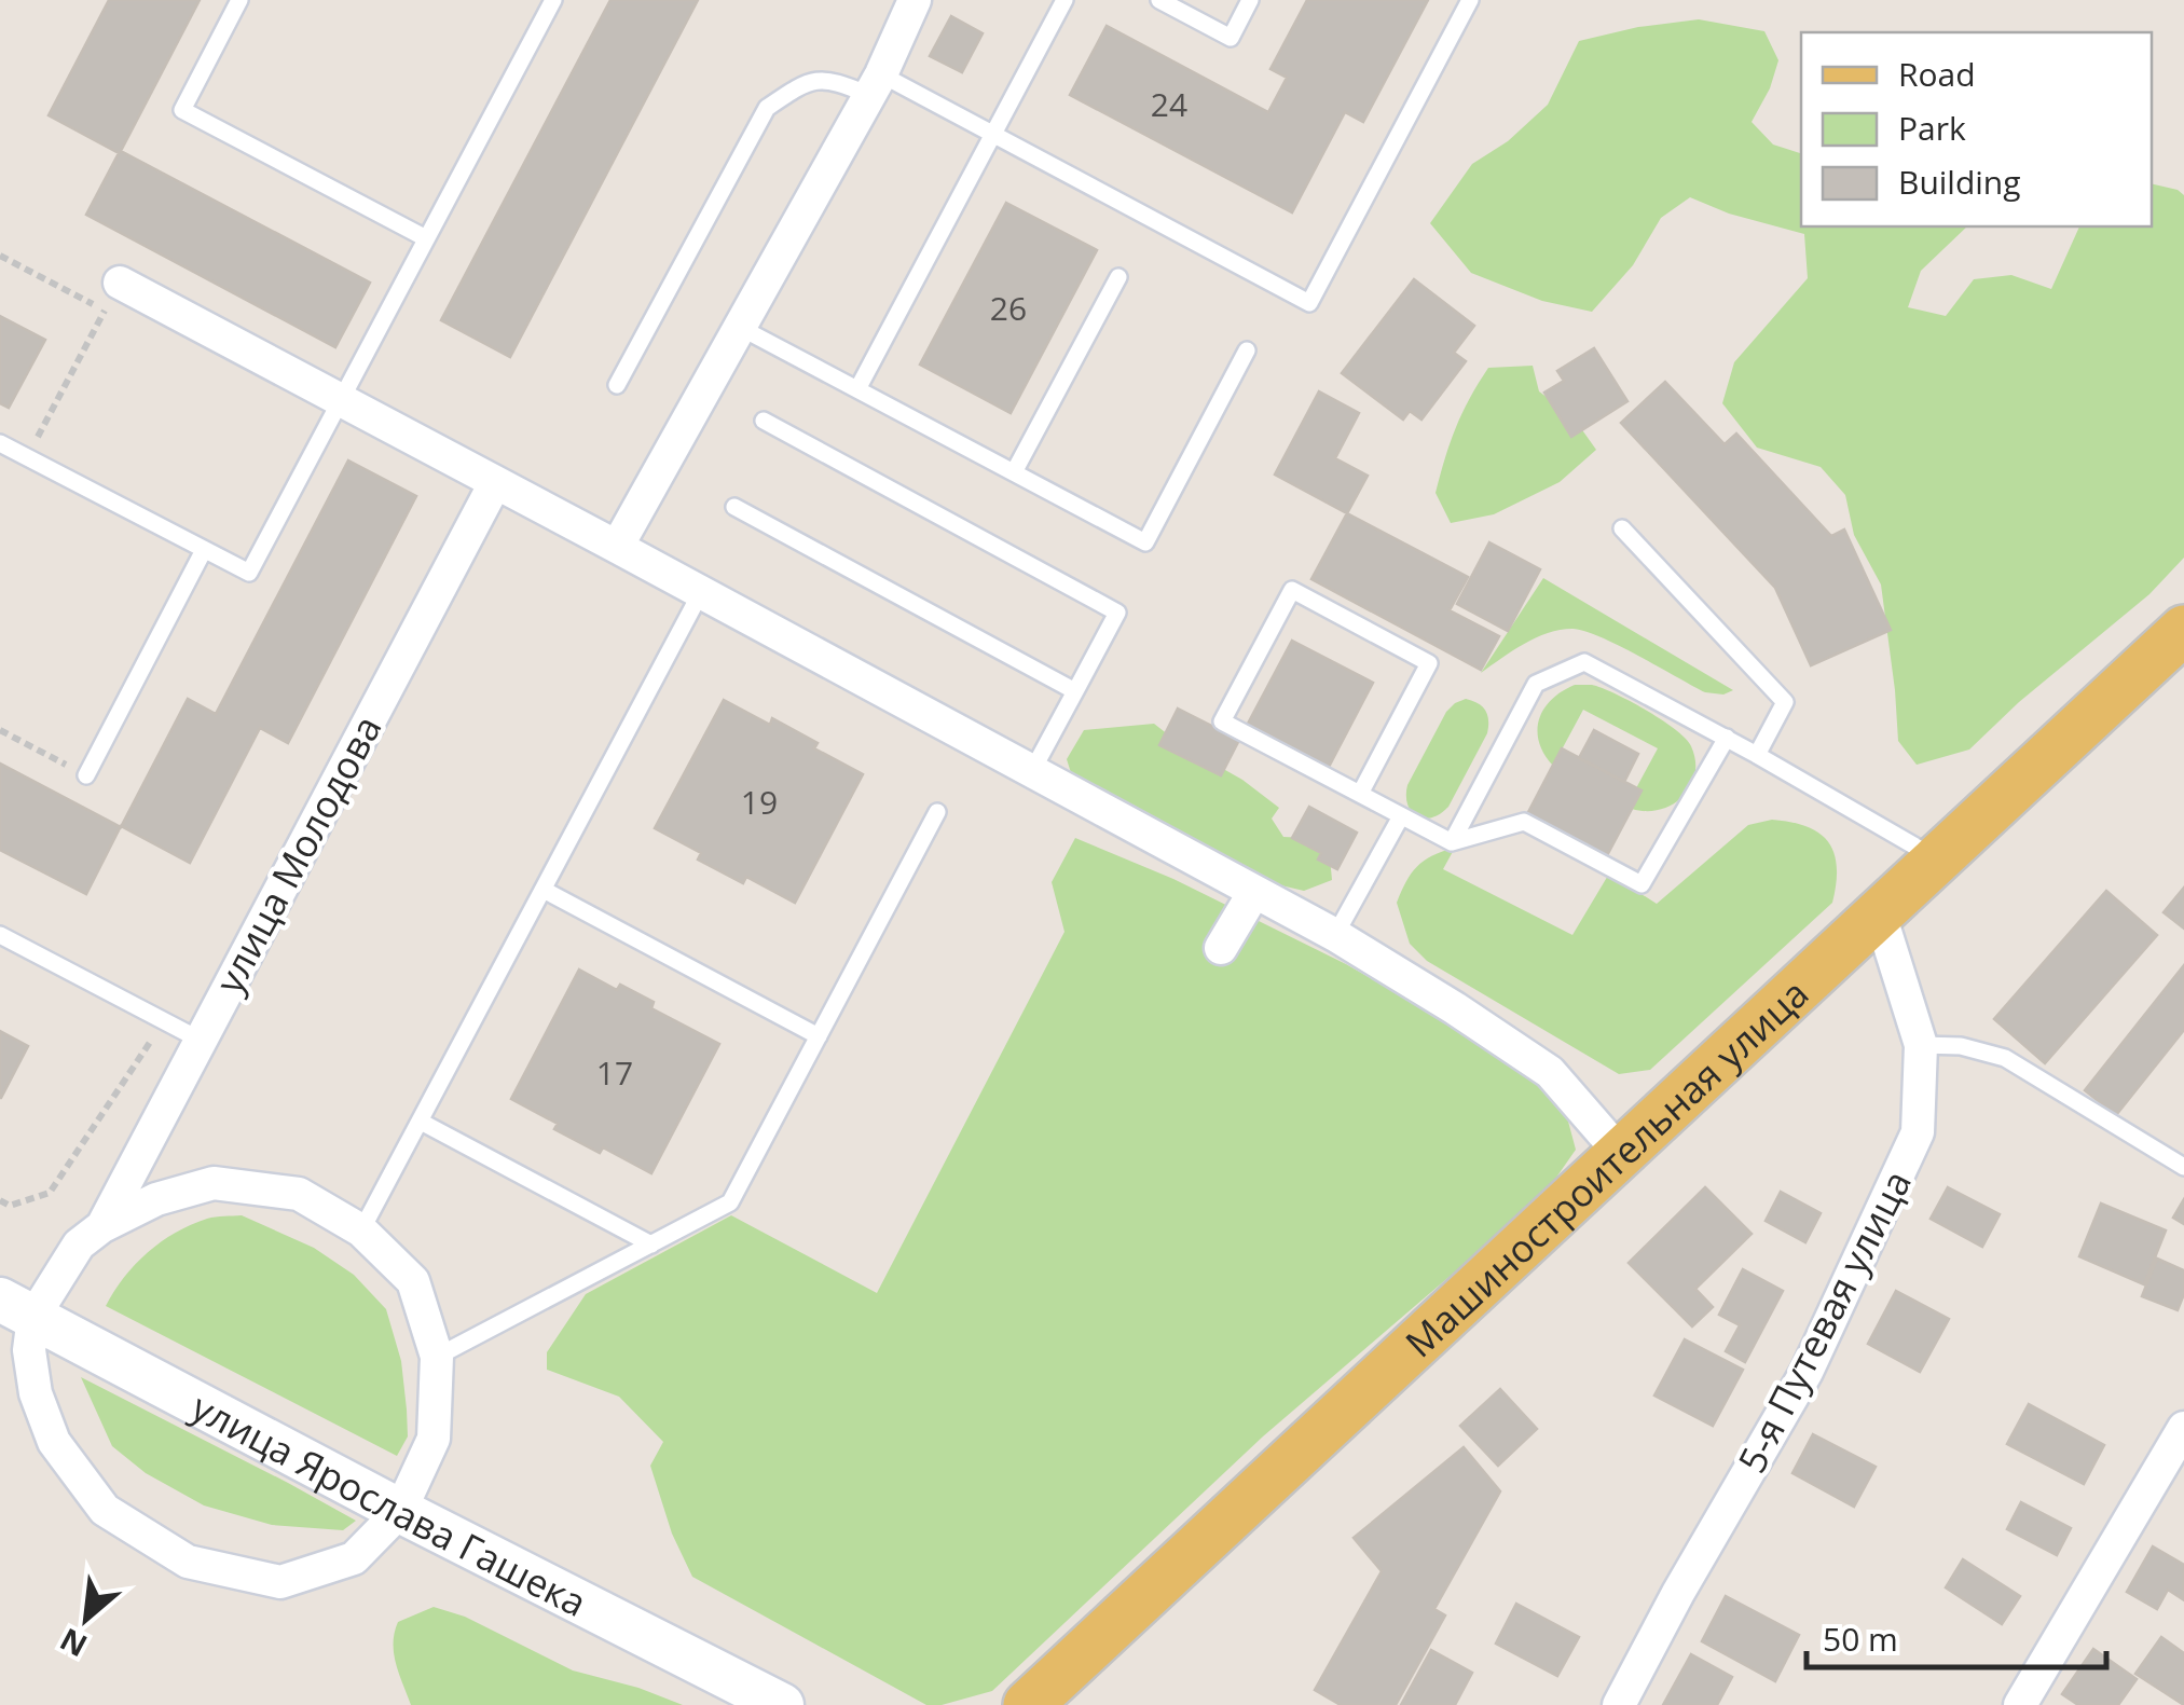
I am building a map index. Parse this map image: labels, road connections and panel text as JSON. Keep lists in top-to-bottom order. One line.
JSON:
{"streets":{"main road":["Машиностроительная улица","улица Ярослава Гашека"],"street":["улица Молодова","5-я Путевая улица"]},"crossings":[["Машиностроительная улица","5-я Путевая улица"]],"house_numbers":["24","26","19","17"],"legend":["Road","Park","Building"],"scale_bar":"50 m","north":"bottom left"}
